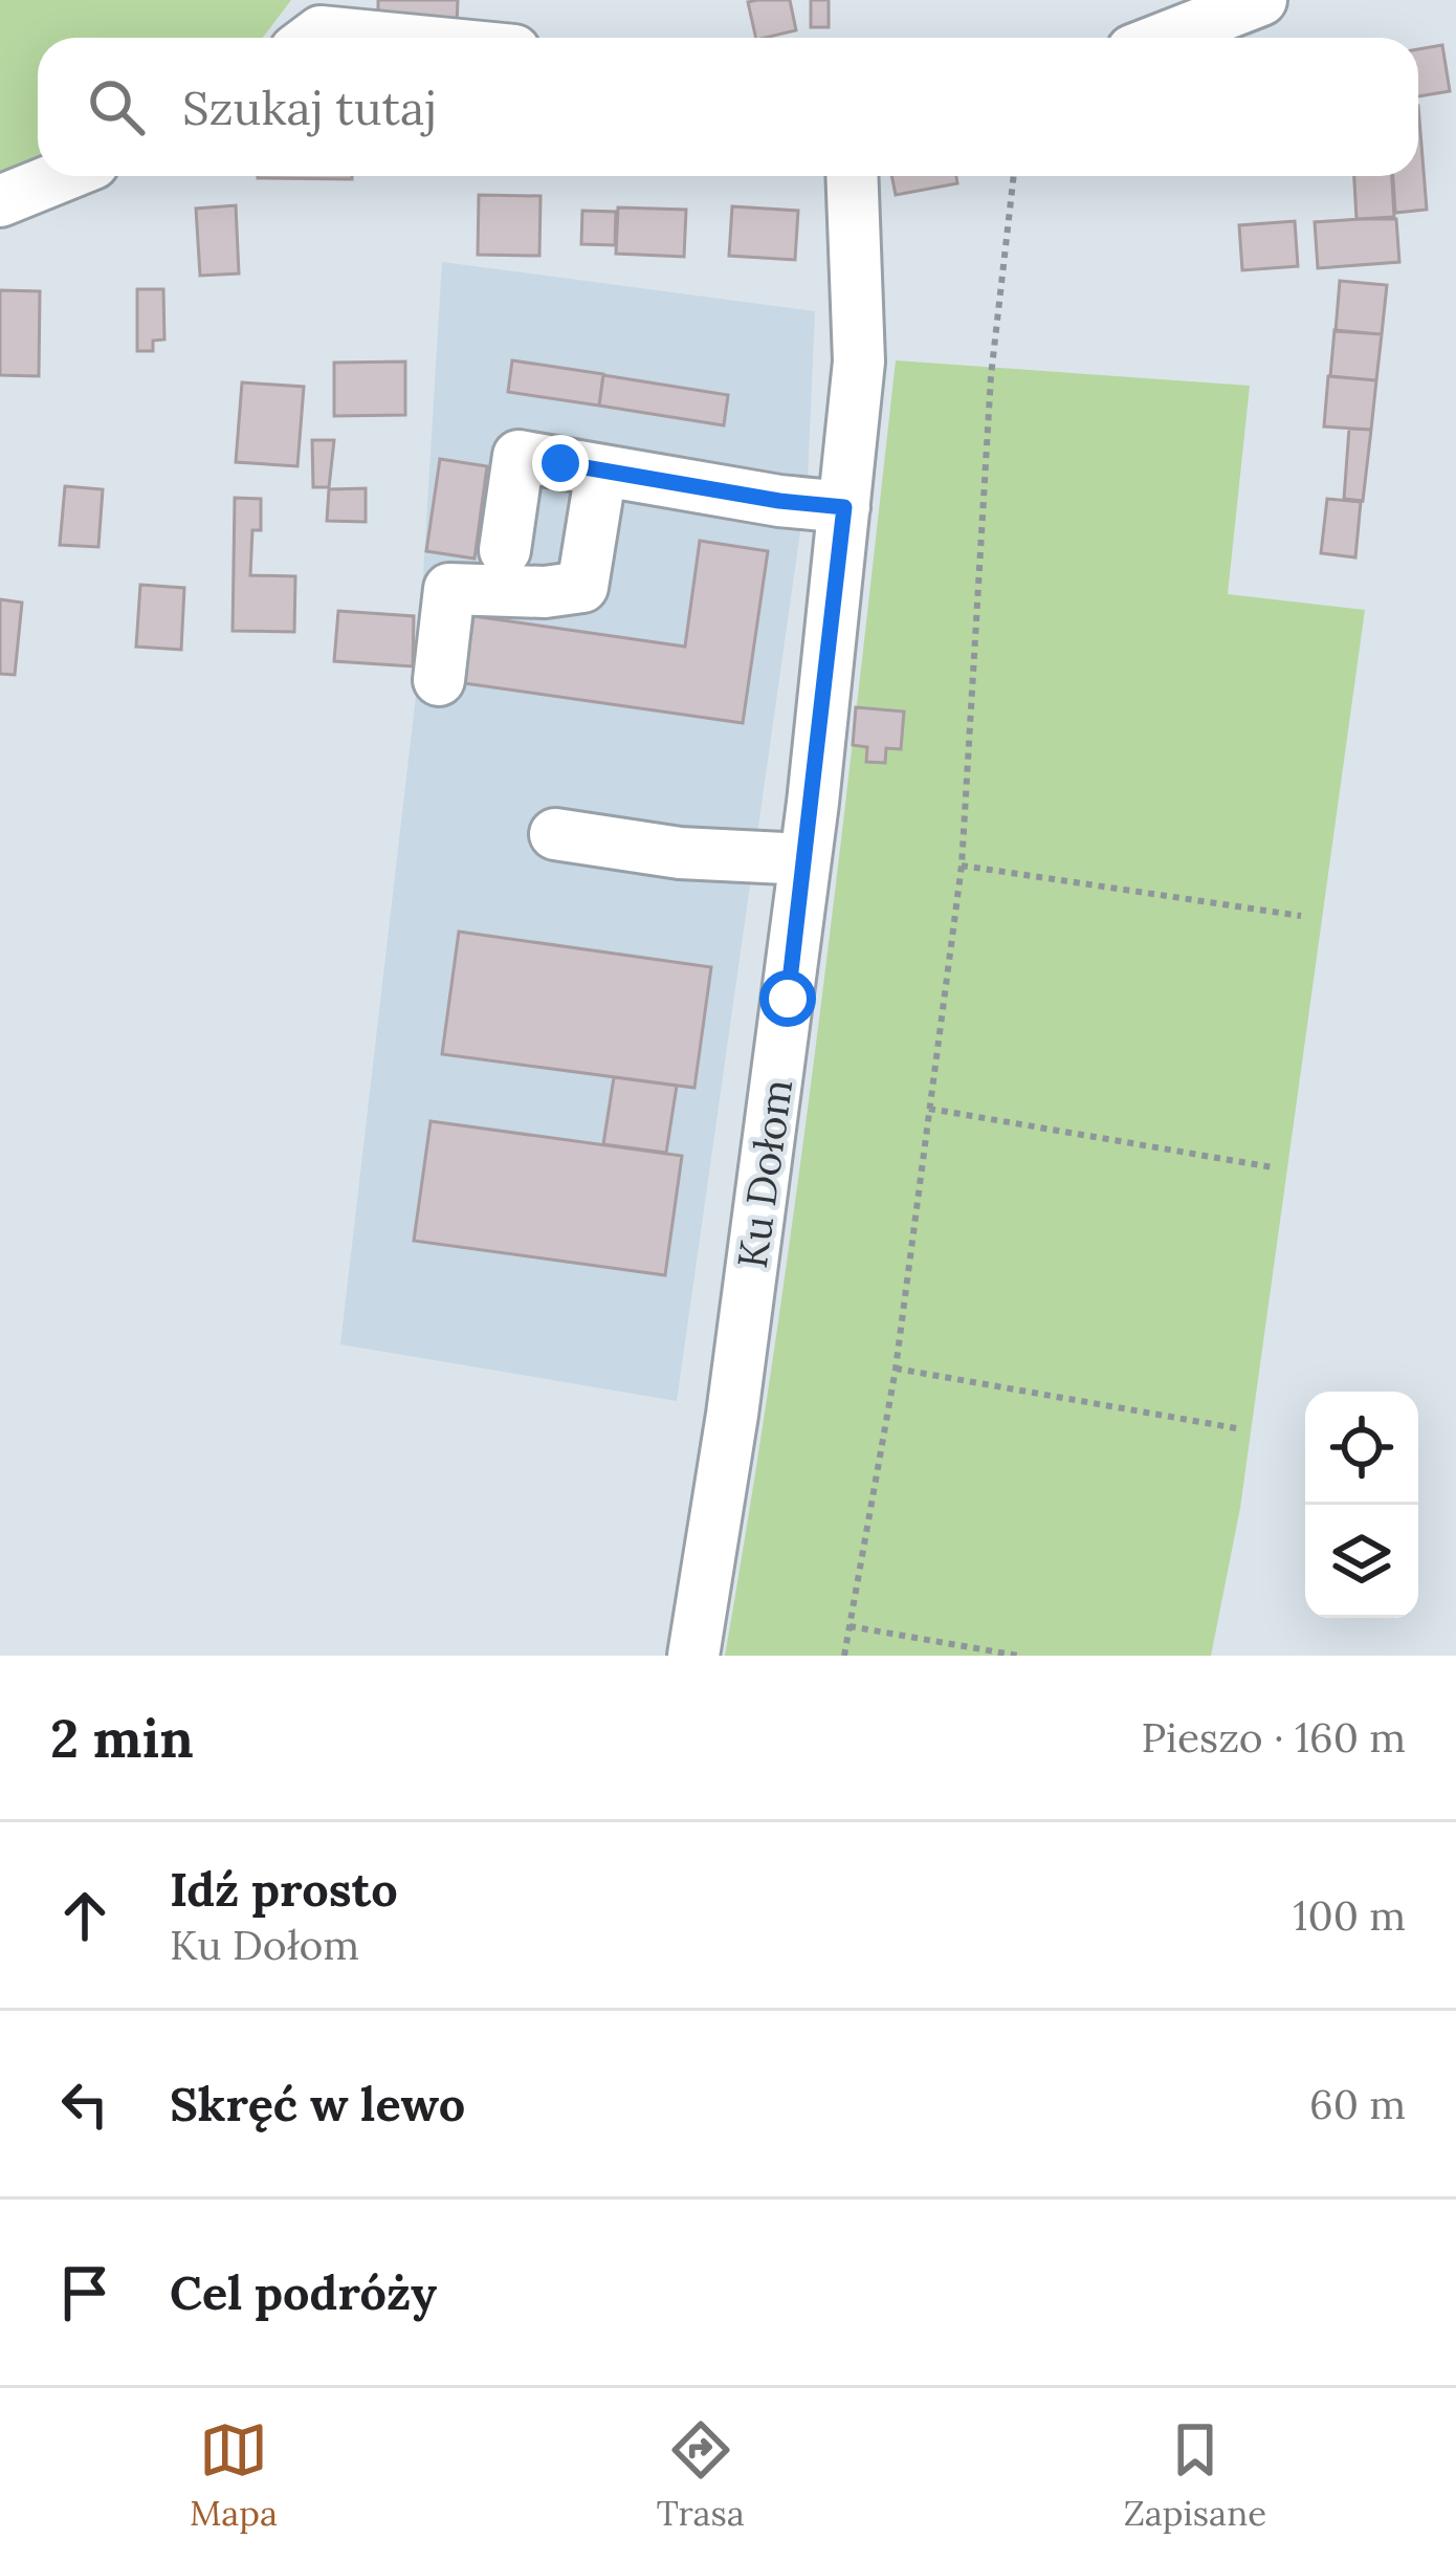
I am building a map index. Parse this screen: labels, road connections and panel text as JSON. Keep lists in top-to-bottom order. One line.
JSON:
{"streets":{"street":["Ku Dołom"]},"page":{"search":"Szukaj tutaj","heading":["2 min","Pieszo · 160 m"],"list":[["Idź prosto","Ku Dołom","100 m"],["Skręć w lewo","60 m"],"Cel podróży"],"nav":["Mapa","Trasa","Zapisane"]}}
